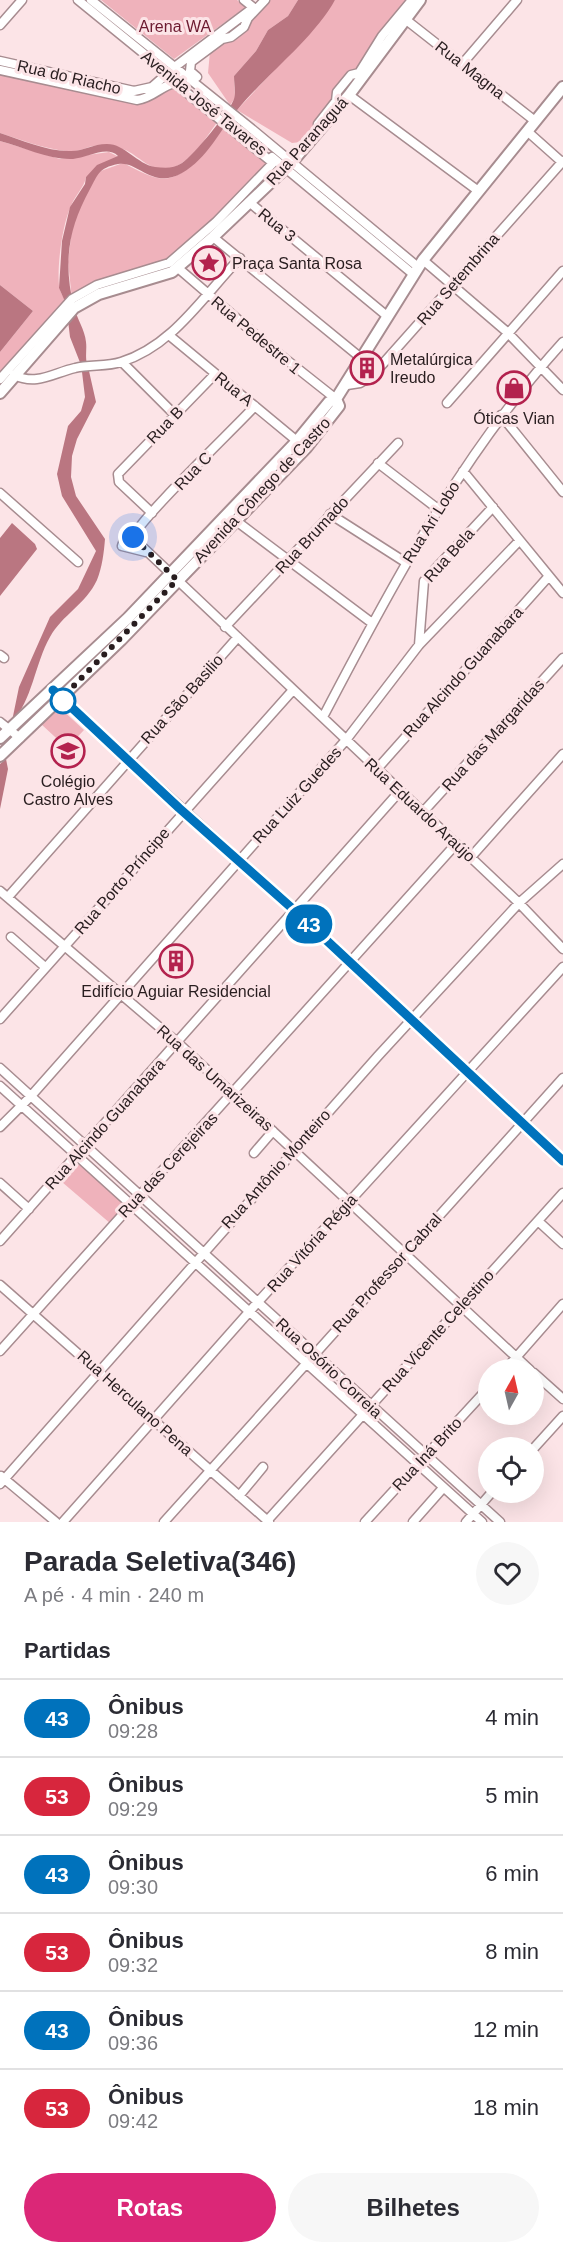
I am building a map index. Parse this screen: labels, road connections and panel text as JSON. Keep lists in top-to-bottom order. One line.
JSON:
{"streets":{"main road":["Rua Paranaguá","Avenida Cônego de Castro"],"street":["Rua Magna","Rua do Riacho","Avenida José Tavares","Rua 3","Rua Setembrina","Rua Pedestre 1","Rua A","Rua B","Rua C","Rua Ari Lobo","Rua Brumado","Rua Bela","Rua Alcindo Guanabara","Rua São Basilio","Rua das Margaridas","Rua Luiz Guedes","Rua Eduardo Araújo","Rua Porto Príncipe","Rua das Umarizeiras","Rua das Cerejeiras","Rua Antônio Monteiro","Rua Vitória Régia","Rua Professor Cabral","Rua Vicente Celestino","Rua Osório Correia","Rua Herculano Pena","Rua Iná Brito"]},"crossings":[["Rua Magna","Rua Paranaguá"],["Rua Magna","Avenida Cônego de Castro"],["Rua do Riacho","Avenida José Tavares"],["Avenida José Tavares","Rua Paranaguá"],["Avenida José Tavares","Rua Setembrina"],["Avenida José Tavares","Avenida Cônego de Castro"],["Avenida José Tavares","Rua Ari Lobo"],["Rua Paranaguá","Rua 3"],["Rua Paranaguá","Rua Pedestre 1"],["Rua 3","Avenida Cônego de Castro"],["Rua Setembrina","Avenida Cônego de Castro"],["Rua Pedestre 1","Avenida Cônego de Castro"],["Rua A","Rua B"],["Rua A","Rua C"],["Rua A","Avenida Cônego de Castro"],["Rua B","Rua C"],["Rua C","Rua Eduardo Araújo"],["Avenida Cônego de Castro","Rua Eduardo Araújo"],["Rua Ari Lobo","Rua Eduardo Araújo"],["Rua Brumado","Rua Eduardo Araújo"],["Rua Bela","Rua Luiz Guedes"],["Rua Alcindo Guanabara","Rua Eduardo Araújo"],["Rua Alcindo Guanabara","Rua das Umarizeiras"],["Rua Alcindo Guanabara","Rua Osório Correia"],["Rua São Basilio","Rua Eduardo Araújo"],["Rua São Basilio","Rua das Umarizeiras"],["Rua das Margaridas","Rua Eduardo Araújo"],["Rua Luiz Guedes","Rua Eduardo Araújo"],["Rua Luiz Guedes","Rua das Umarizeiras"],["Rua Luiz Guedes","Rua Osório Correia"],["Rua Eduardo Araújo","Rua Porto Príncipe"],["Rua Eduardo Araújo","Rua das Cerejeiras"],["Rua Eduardo Araújo","Rua Antônio Monteiro"],["Rua Porto Príncipe","Rua das Umarizeiras"],["Rua das Umarizeiras","Rua das Cerejeiras"],["Rua das Umarizeiras","Rua Antônio Monteiro"],["Rua das Umarizeiras","Rua Vitória Régia"],["Rua das Umarizeiras","Rua Professor Cabral"],["Rua das Umarizeiras","Rua Vicente Celestino"],["Rua das Cerejeiras","Rua Osório Correia"],["Rua das Cerejeiras","Rua Herculano Pena"],["Rua Antônio Monteiro","Rua Osório Correia"],["Rua Antônio Monteiro","Rua Herculano Pena"],["Rua Vitória Régia","Rua Osório Correia"],["Rua Vitória Régia","Rua Herculano Pena"],["Rua Professor Cabral","Rua Osório Correia"],["Rua Professor Cabral","Rua Herculano Pena"],["Rua Vicente Celestino","Rua Osório Correia"],["Rua Vicente Celestino","Rua Herculano Pena"],["Rua Osório Correia","Rua Iná Brito"]],"parks":["Arena WA"],"places":{"place":["Praça Santa Rosa"],"building":["Metalúrgica Ireudo","Edifício Aguiar Residencial"],"shop":["Óticas Vian"],"school or university":["Colégio Castro Alves"]},"lines":["bus line 43"],"north":"top","page":{"on_map":"43","heading":[["Parada Seletiva(346)","A pé · 4 min · 240 m"],"Partidas"],"list":[{"mark":"43","name":"Ônibus","note":"09:28","value":"4 min"},{"mark":"53","name":"Ônibus","note":"09:29","value":"5 min"},{"mark":"43","name":"Ônibus","note":"09:30","value":"6 min"},{"mark":"53","name":"Ônibus","note":"09:32","value":"8 min"},{"mark":"43","name":"Ônibus","note":"09:36","value":"12 min"},{"mark":"53","name":"Ônibus","note":"09:42","value":"18 min"}],"buttons":["Rotas","Bilhetes"]}}
